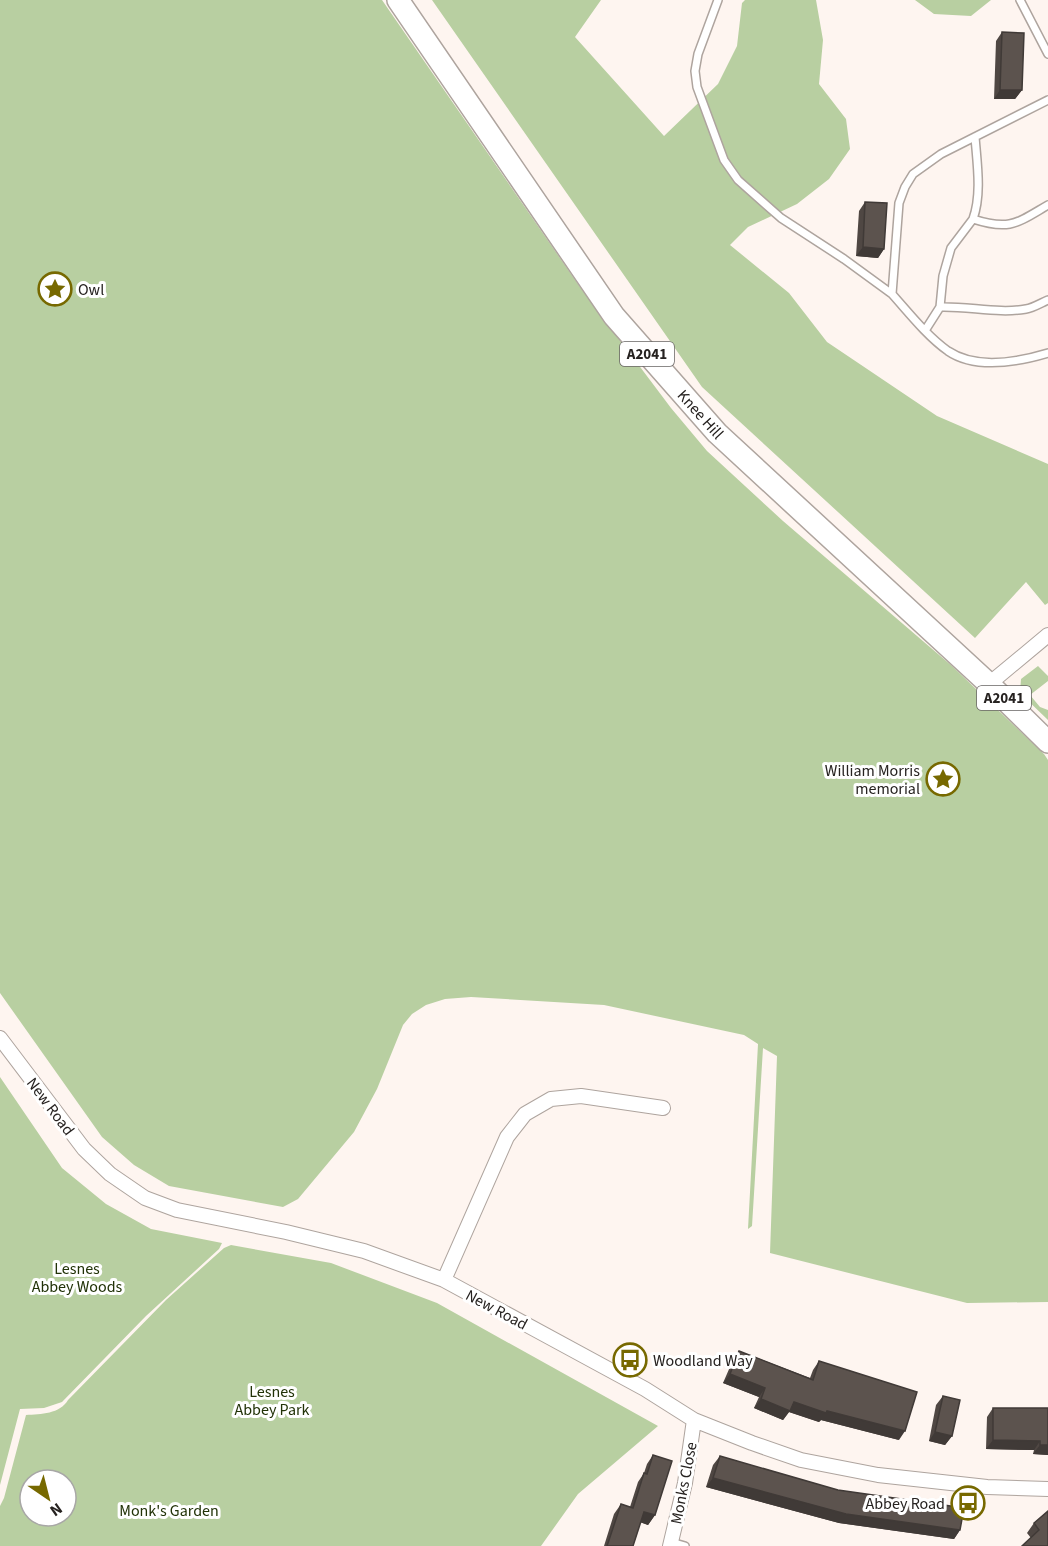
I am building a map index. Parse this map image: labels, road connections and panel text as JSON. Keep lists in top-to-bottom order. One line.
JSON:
{"streets":{"main road":["A2041","Knee Hill"],"street":["New Road","Monks Close"]},"crossings":[["New Road","Monks Close"]],"parks":["Lesnes Abbey Woods","Lesnes Abbey Park","Monk's Garden"],"places":{"place":["Owl","William Morris memorial"],"bus stop":["Woodland Way","Abbey Road"]},"north":"bottom right"}
